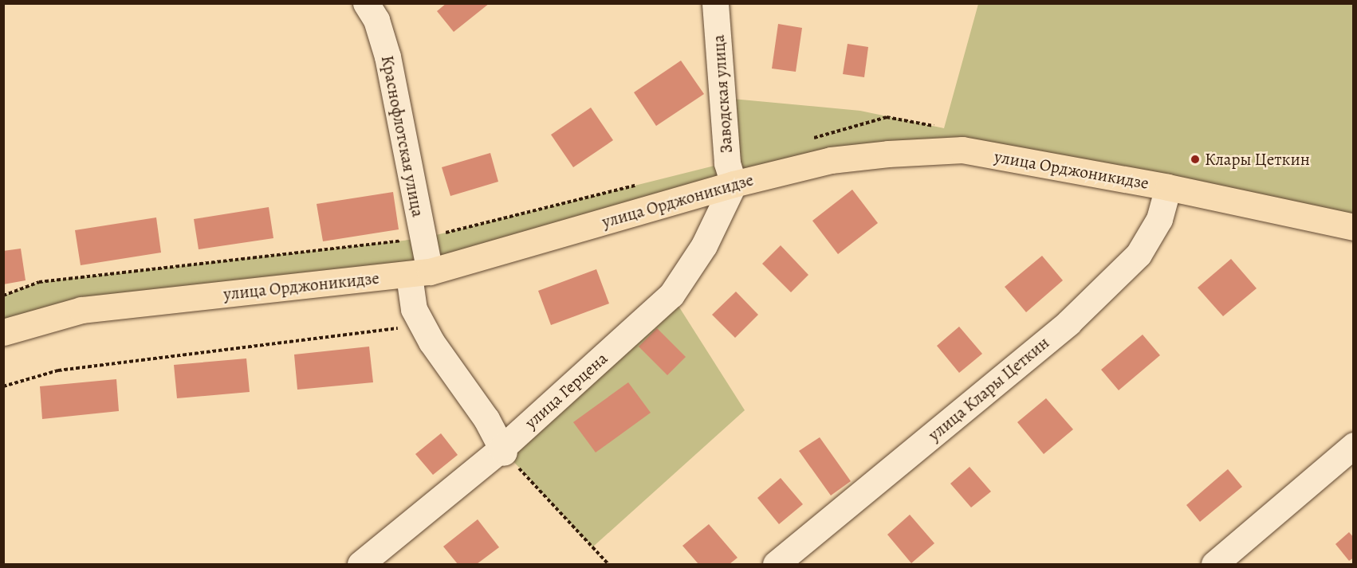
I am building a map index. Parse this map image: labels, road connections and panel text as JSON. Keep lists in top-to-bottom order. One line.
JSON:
{"streets":{"main road":["улица Орджоникидзе"],"street":["Заводская улица","Краснофлотская улица","улица Клары Цеткин","улица Герцена"]},"crossings":[["Заводская улица","улица Орджоникидзе"],["Заводская улица","улица Герцена"],["Краснофлотская улица","улица Орджоникидзе"],["Краснофлотская улица","улица Герцена"],["улица Орджоникидзе","улица Клары Цеткин"],["улица Орджоникидзе","улица Герцена"]],"places":["Клары Цеткин"]}
